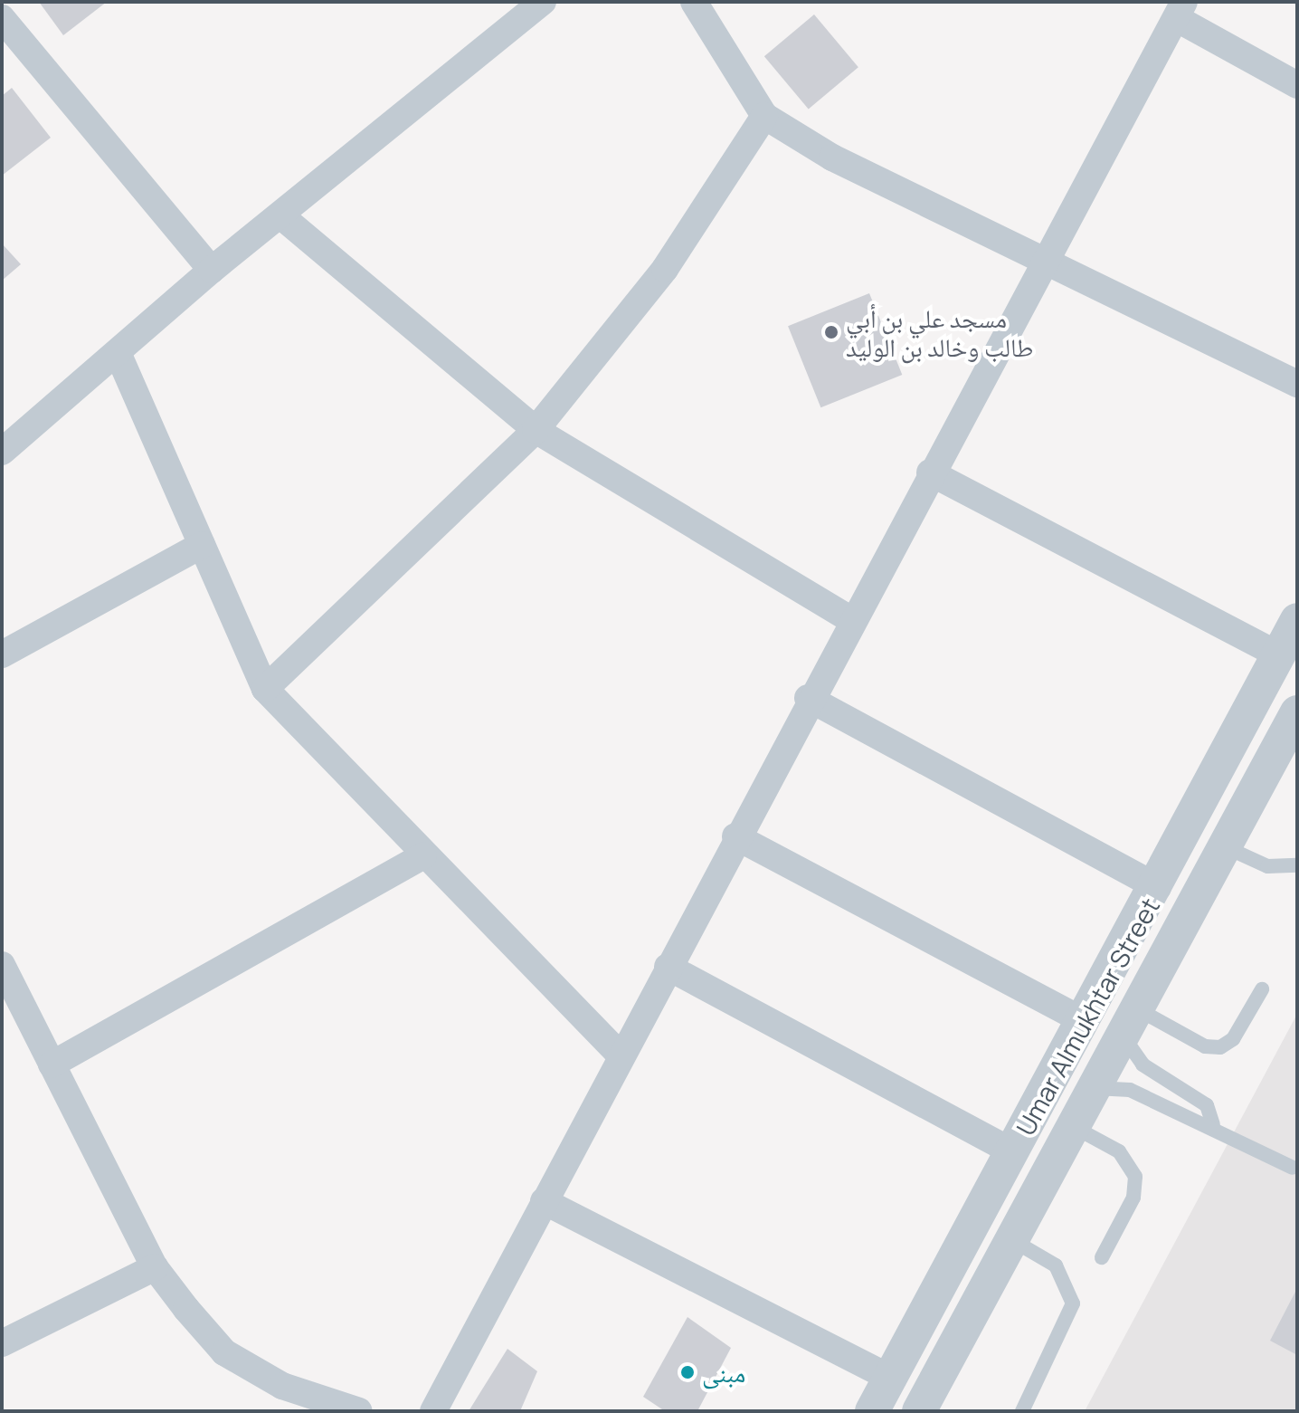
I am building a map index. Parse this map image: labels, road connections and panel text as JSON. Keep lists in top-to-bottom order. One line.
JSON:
{"streets":{"street":["Umar Almukhtar Street"]},"places":["مسجد علي بن أبي طالب وخالد بن الوليد","مبنى"]}
